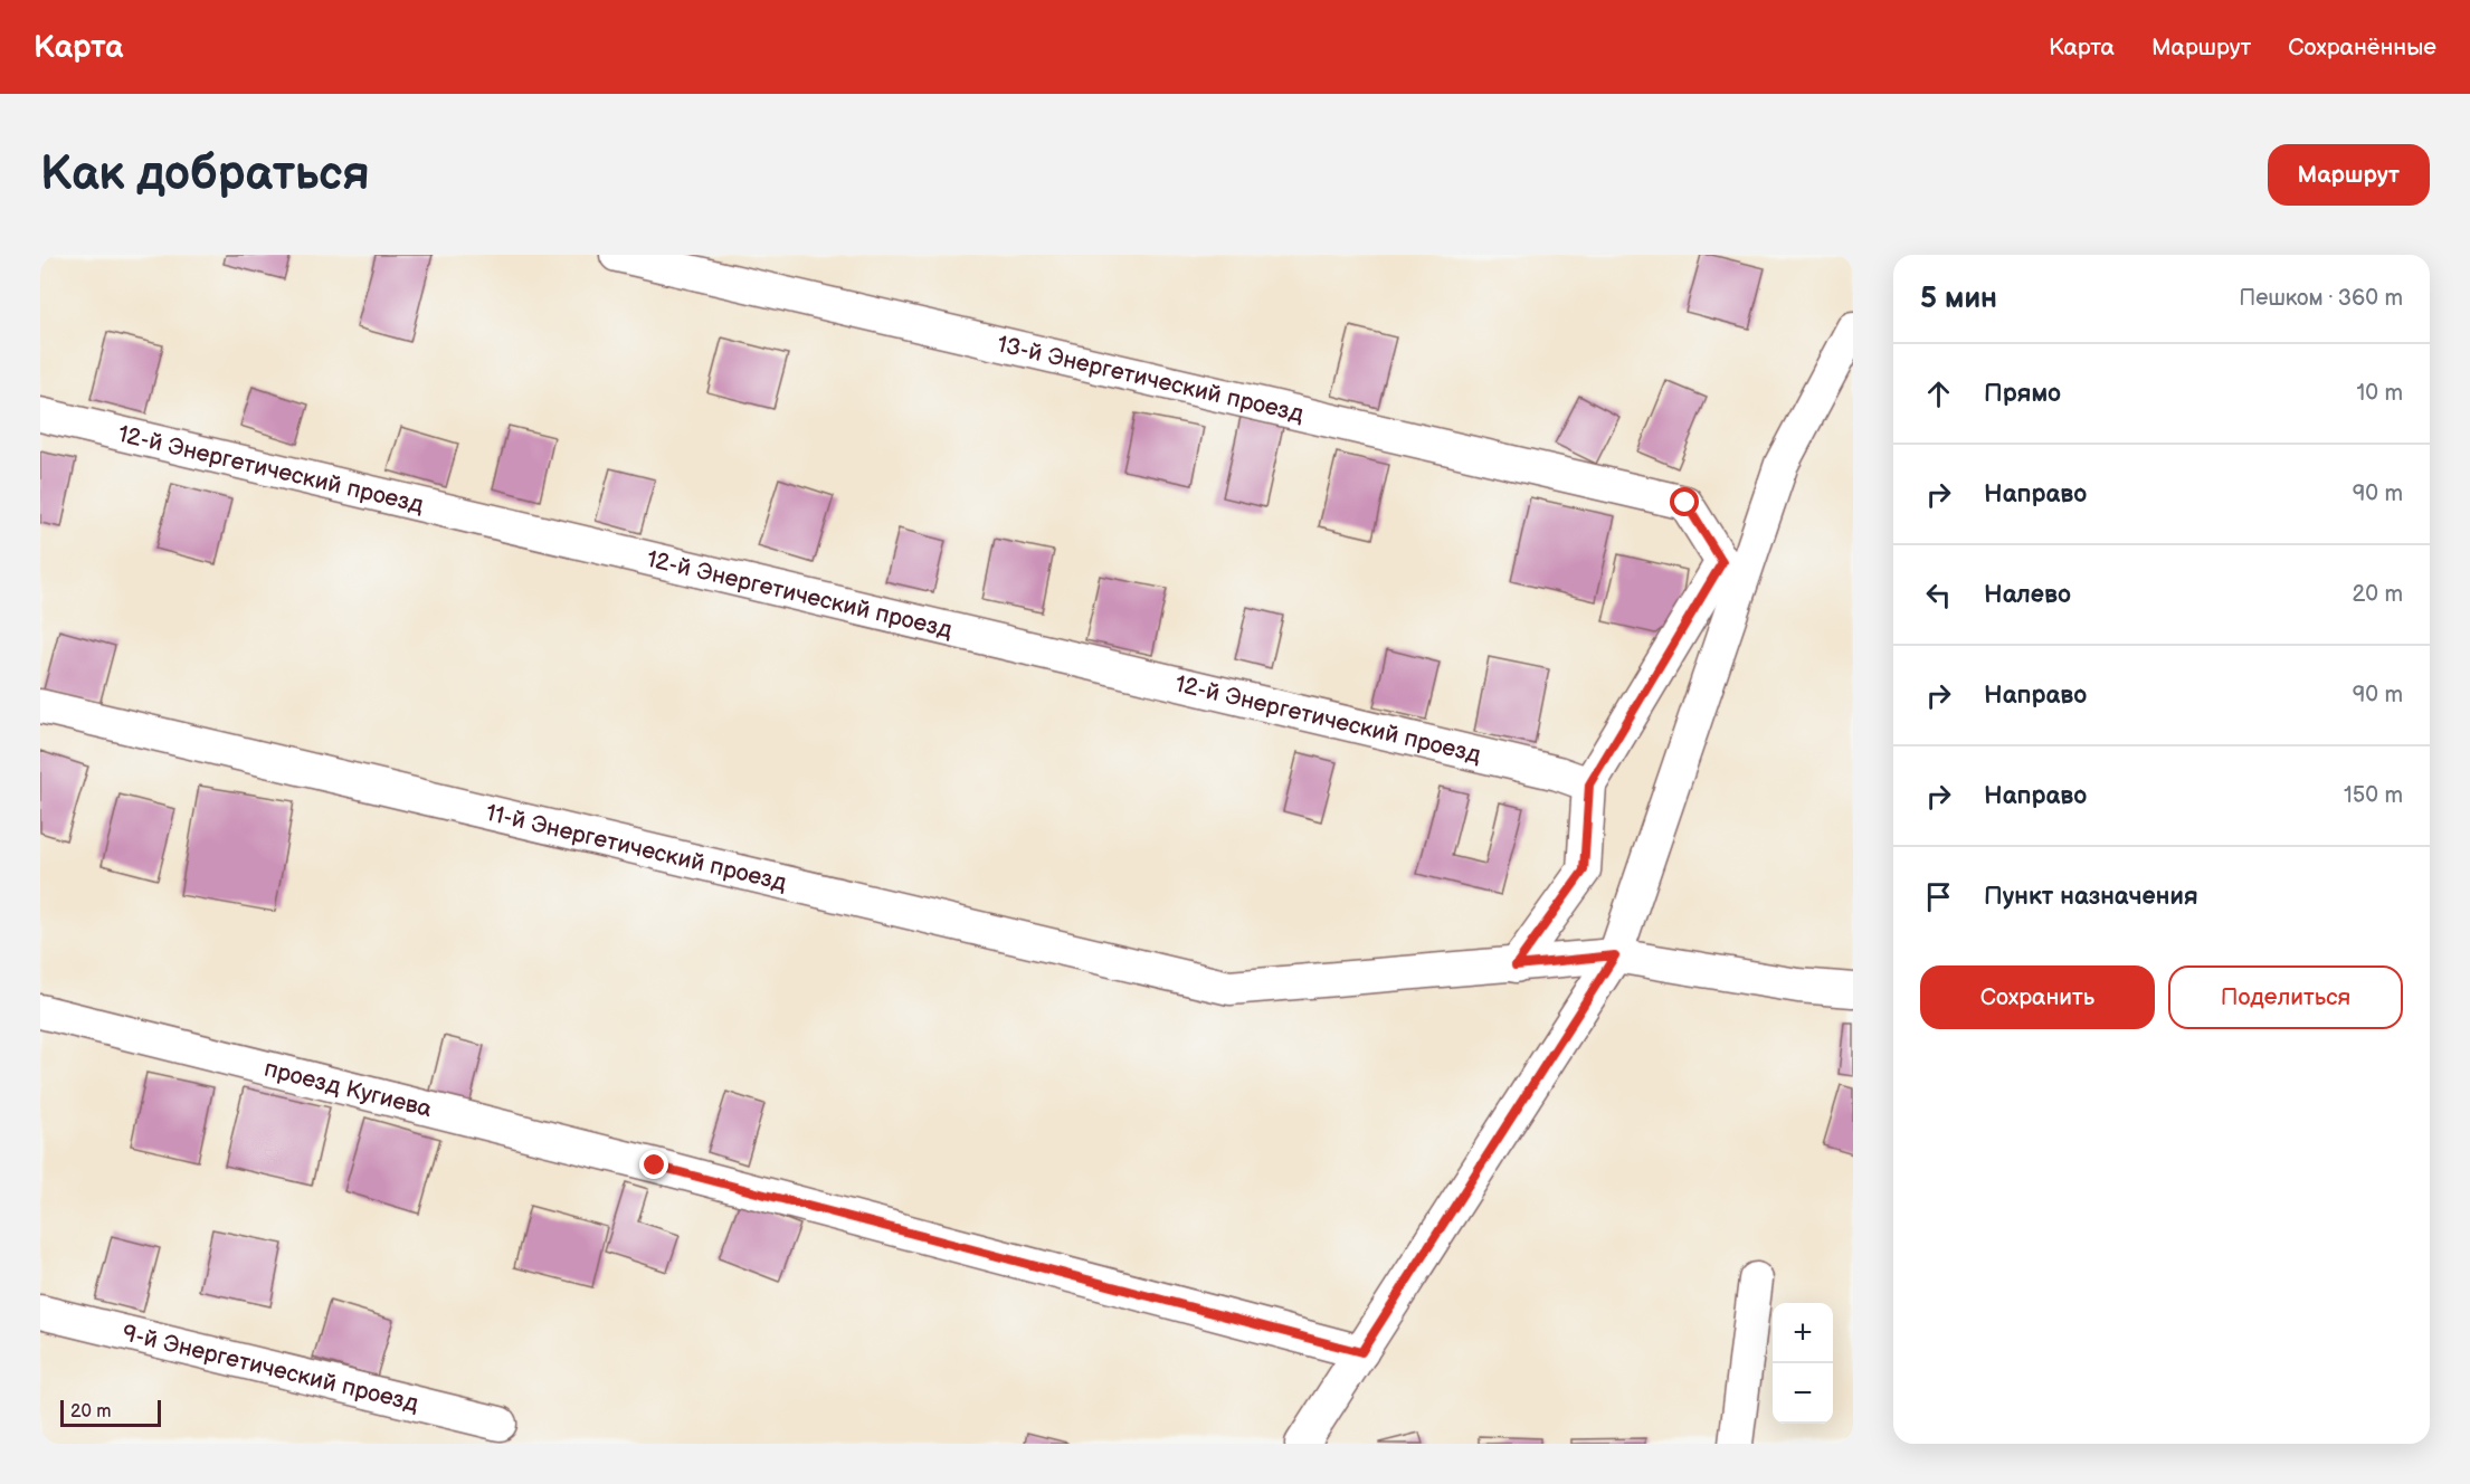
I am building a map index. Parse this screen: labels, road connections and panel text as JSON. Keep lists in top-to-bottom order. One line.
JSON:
{"streets":{"street":["13-й Энергетический проезд","12-й Энергетический проезд","11-й Энергетический проезд","проезд Кугиева","9-й Энергетический проезд"]},"scale_bar":"20 m","page":{"header":"Карта","nav":["Карта","Маршрут","Сохранённые"],"buttons":["Маршрут",["Сохранить","Поделиться"]],"title":"Как добраться","heading":["5 мин","Пешком · 360 m"],"list":[["Прямо","10 m"],["Направо","90 m"],["Налево","20 m"],["Направо","90 m"],["Направо","150 m"],"Пункт назначения"],"map_buttons":["+","−"],"scale":"20 m"}}
